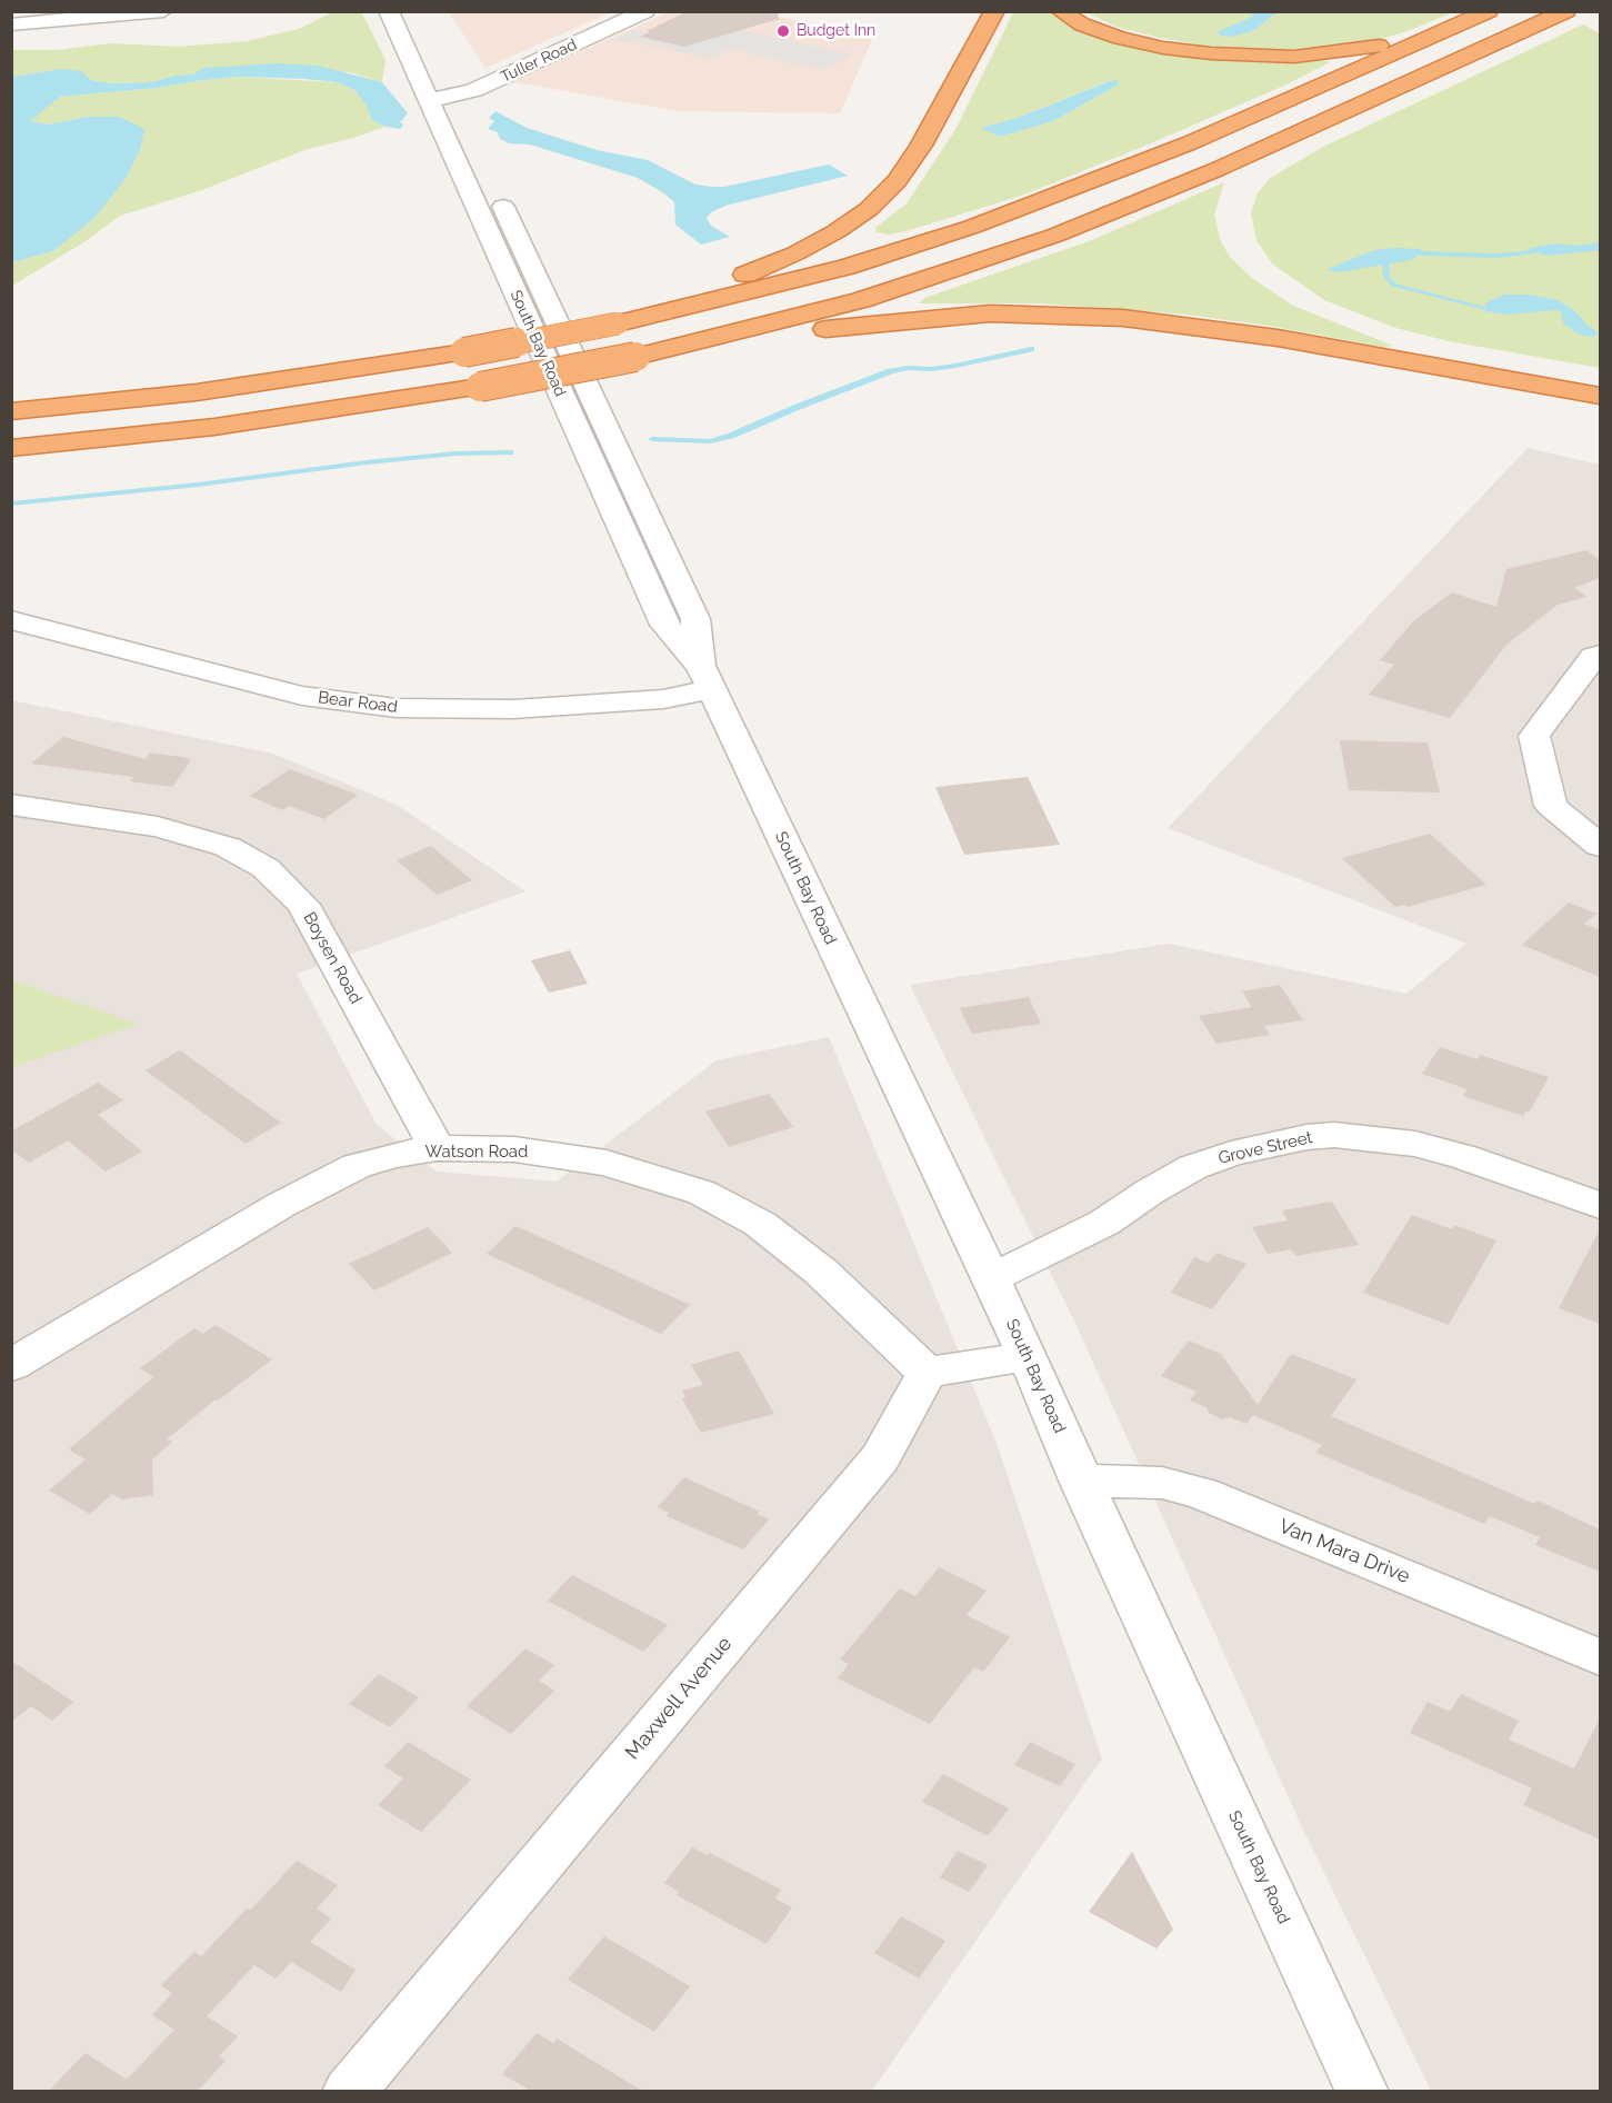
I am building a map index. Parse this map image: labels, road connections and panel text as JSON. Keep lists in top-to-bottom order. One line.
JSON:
{"streets":{"street":["Tuller Road","South Bay Road","Bear Road","Boysen Road","Grove Street","Watson Road","Van Mara Drive","Maxwell Avenue"]},"crossings":[["Tuller Road","South Bay Road"],["South Bay Road","Bear Road"],["South Bay Road","Grove Street"],["South Bay Road","Van Mara Drive"],["Boysen Road","Watson Road"],["Watson Road","Maxwell Avenue"]],"places":["Budget Inn"]}
